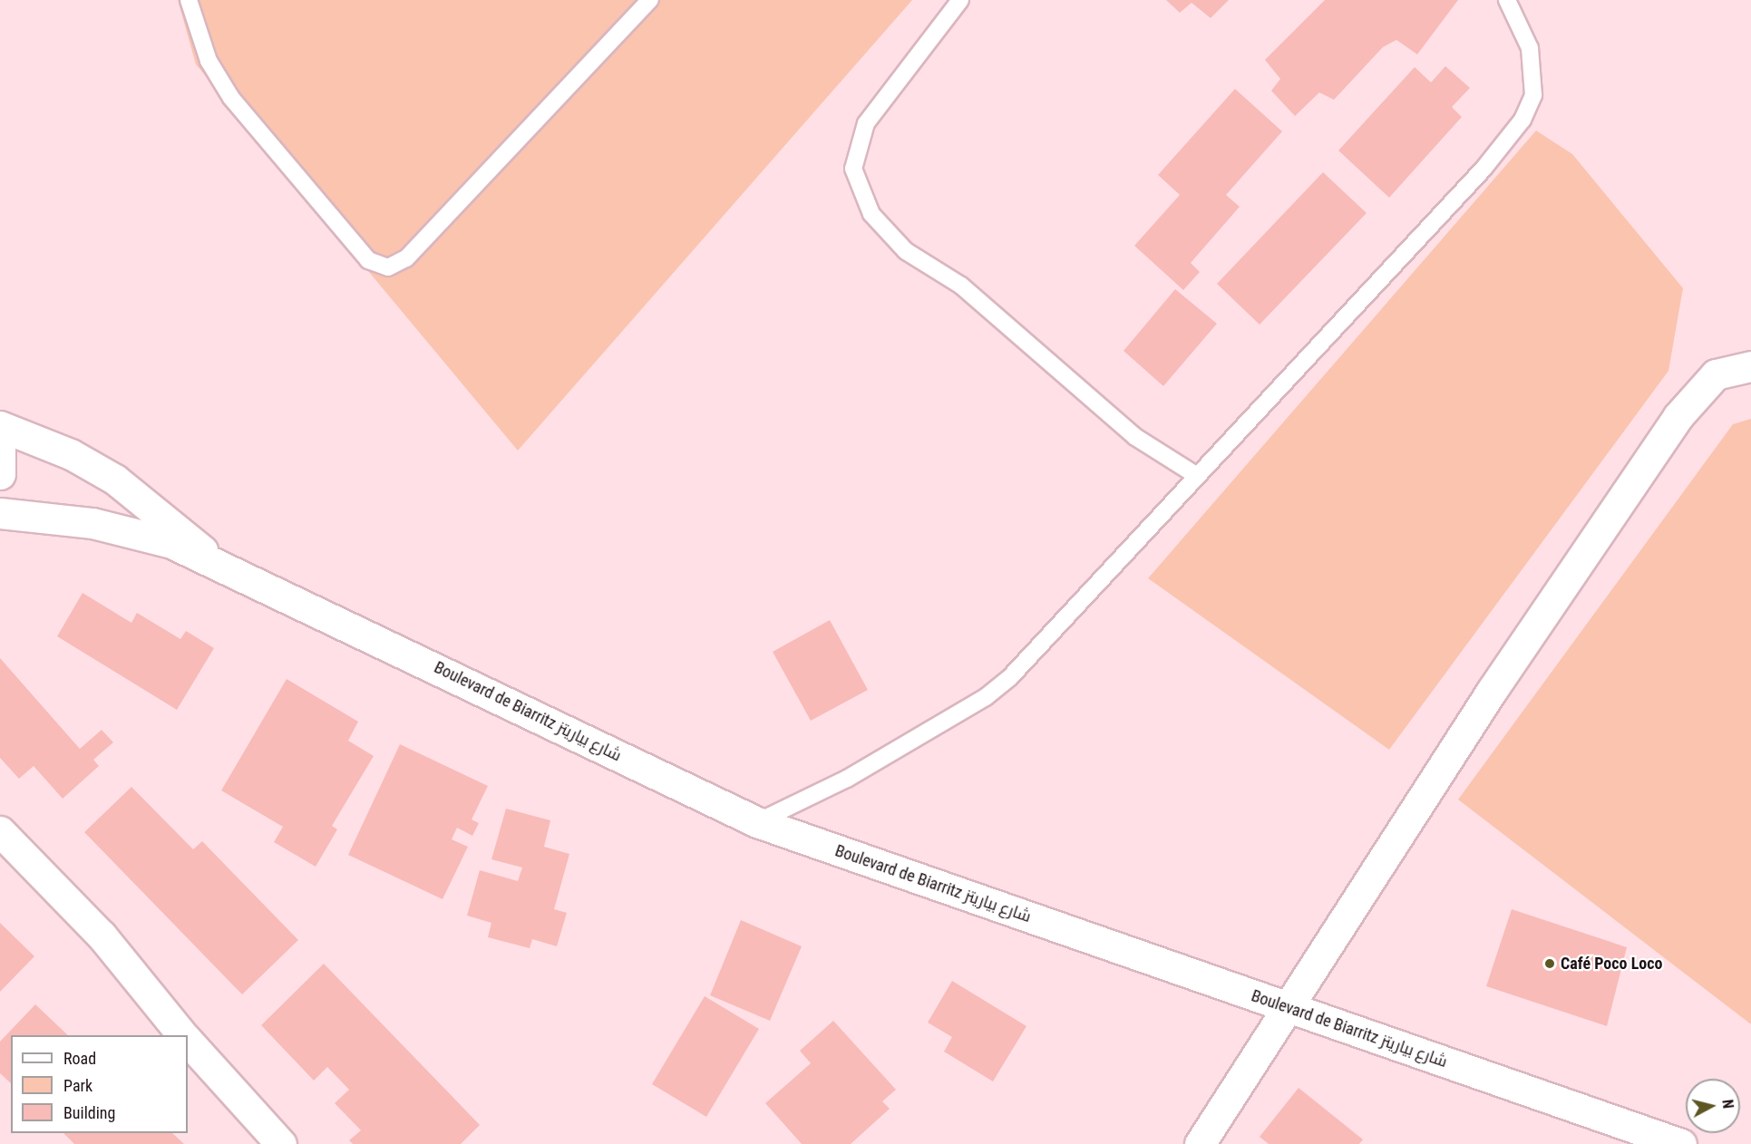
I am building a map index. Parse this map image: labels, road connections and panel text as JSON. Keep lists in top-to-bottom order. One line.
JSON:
{"streets":{"street":["Boulevard de Biarritz شارع بياريتز"]},"places":["Café Poco Loco"],"legend":["Road","Park","Building"],"north":"right"}
